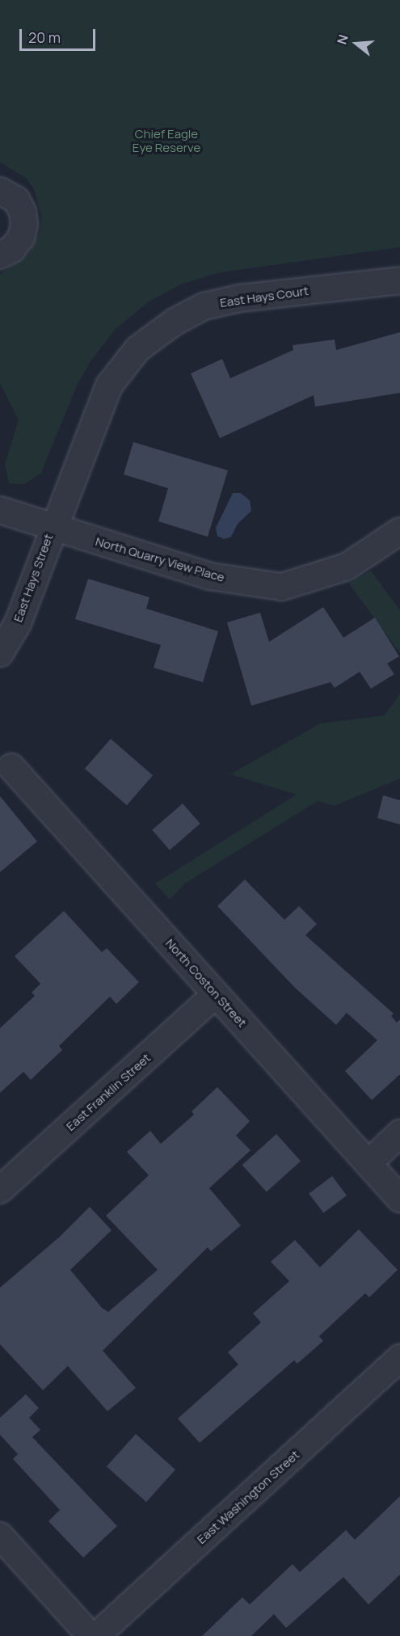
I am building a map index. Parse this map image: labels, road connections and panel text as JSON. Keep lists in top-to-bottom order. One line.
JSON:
{"streets":{"street":["East Hays Court","North Quarry View Place","East Hays Street","North Coston Street","East Franklin Street","East Washington Street"]},"crossings":[["East Hays Court","North Quarry View Place"],["East Hays Court","East Hays Street"],["North Quarry View Place","East Hays Street"],["North Coston Street","East Franklin Street"]],"parks":["Chief Eagle Eye Reserve"],"scale_bar":"20 m","north":"left"}
